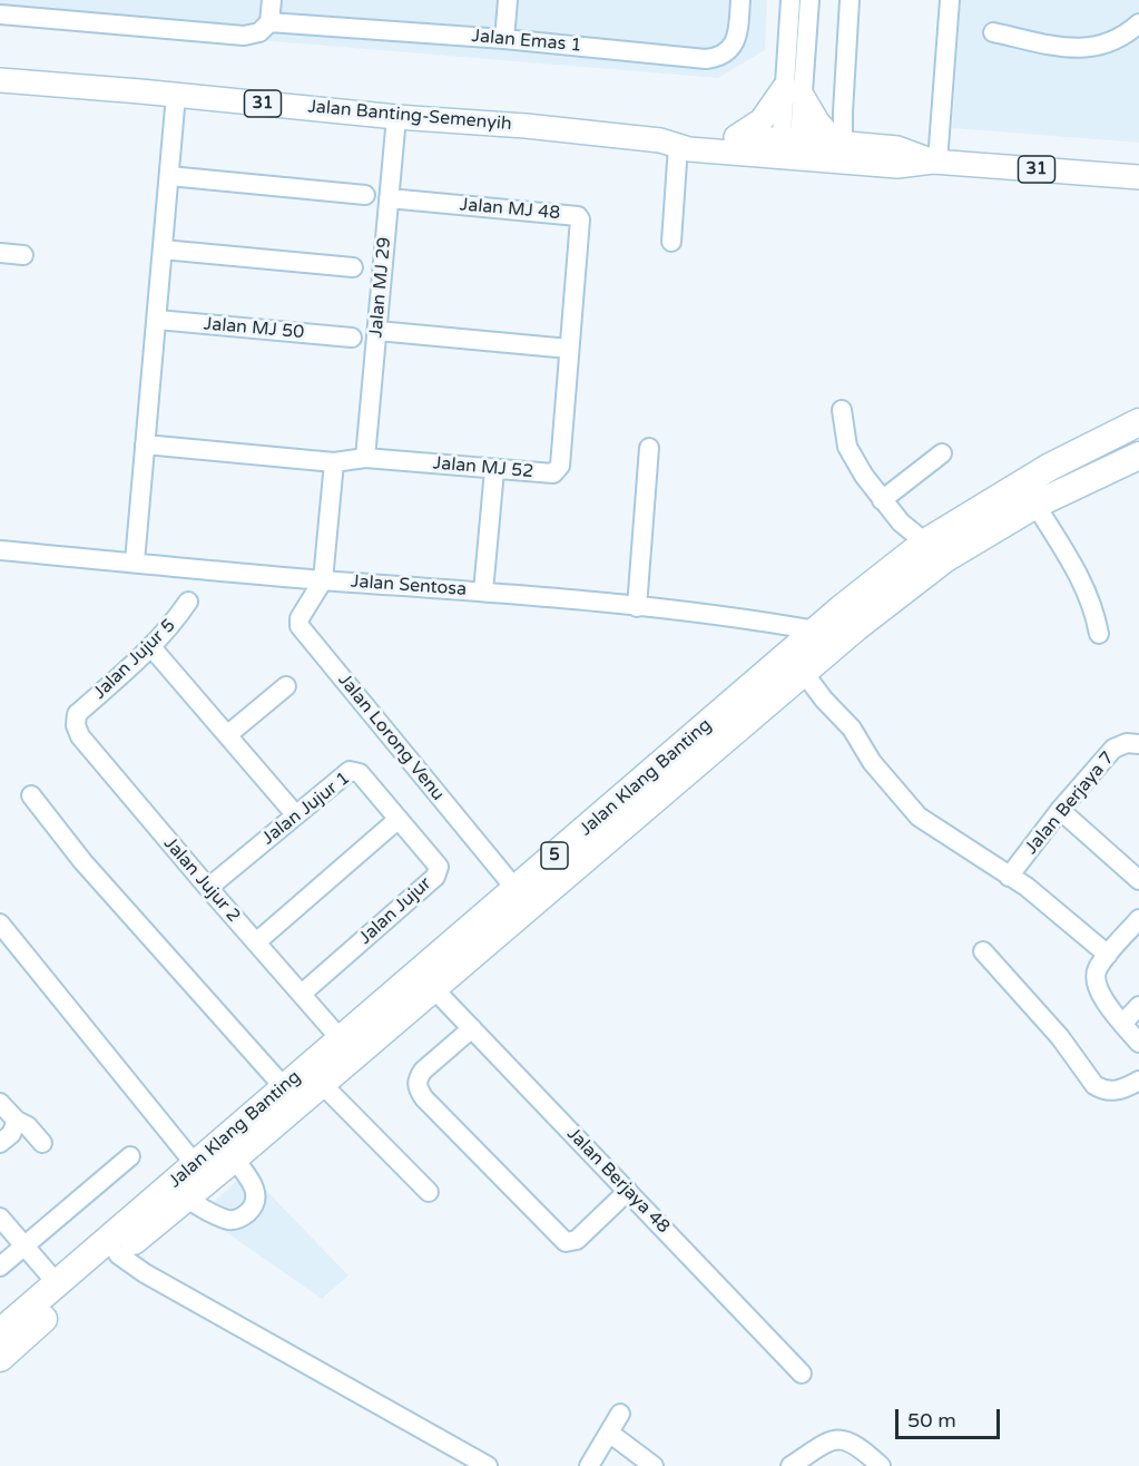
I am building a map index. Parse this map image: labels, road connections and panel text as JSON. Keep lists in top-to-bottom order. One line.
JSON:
{"streets":{"highway":["Jalan Klang Banting","5"],"main road":["31","Jalan Banting-Semenyih"],"street":["Jalan Emas 1","Jalan MJ 48","Jalan MJ 29","Jalan MJ 50","Jalan MJ 52","Jalan Sentosa","Jalan Jujur 5","Jalan Lorong Venu","Jalan Berjaya 7","Jalan Jujur 1","Jalan Jujur 2","Jalan Jujur","Jalan Berjaya 48"]},"crossings":[["Jalan Banting-Semenyih","Jalan MJ 29"],["Jalan MJ 48","Jalan MJ 29"],["Jalan MJ 48","Jalan MJ 52"],["Jalan MJ 29","Jalan MJ 52"],["Jalan Sentosa","Jalan Lorong Venu"],["Jalan Sentosa","Jalan Klang Banting"],["Jalan Jujur 5","Jalan Jujur 2"],["Jalan Lorong Venu","Jalan Klang Banting"],["Jalan Klang Banting","Jalan Jujur 2"],["Jalan Klang Banting","Jalan Berjaya 48"],["Jalan Jujur 1","Jalan Jujur 2"],["Jalan Jujur 1","Jalan Jujur"],["Jalan Jujur 2","Jalan Jujur"]],"scale_bar":"50 m"}
